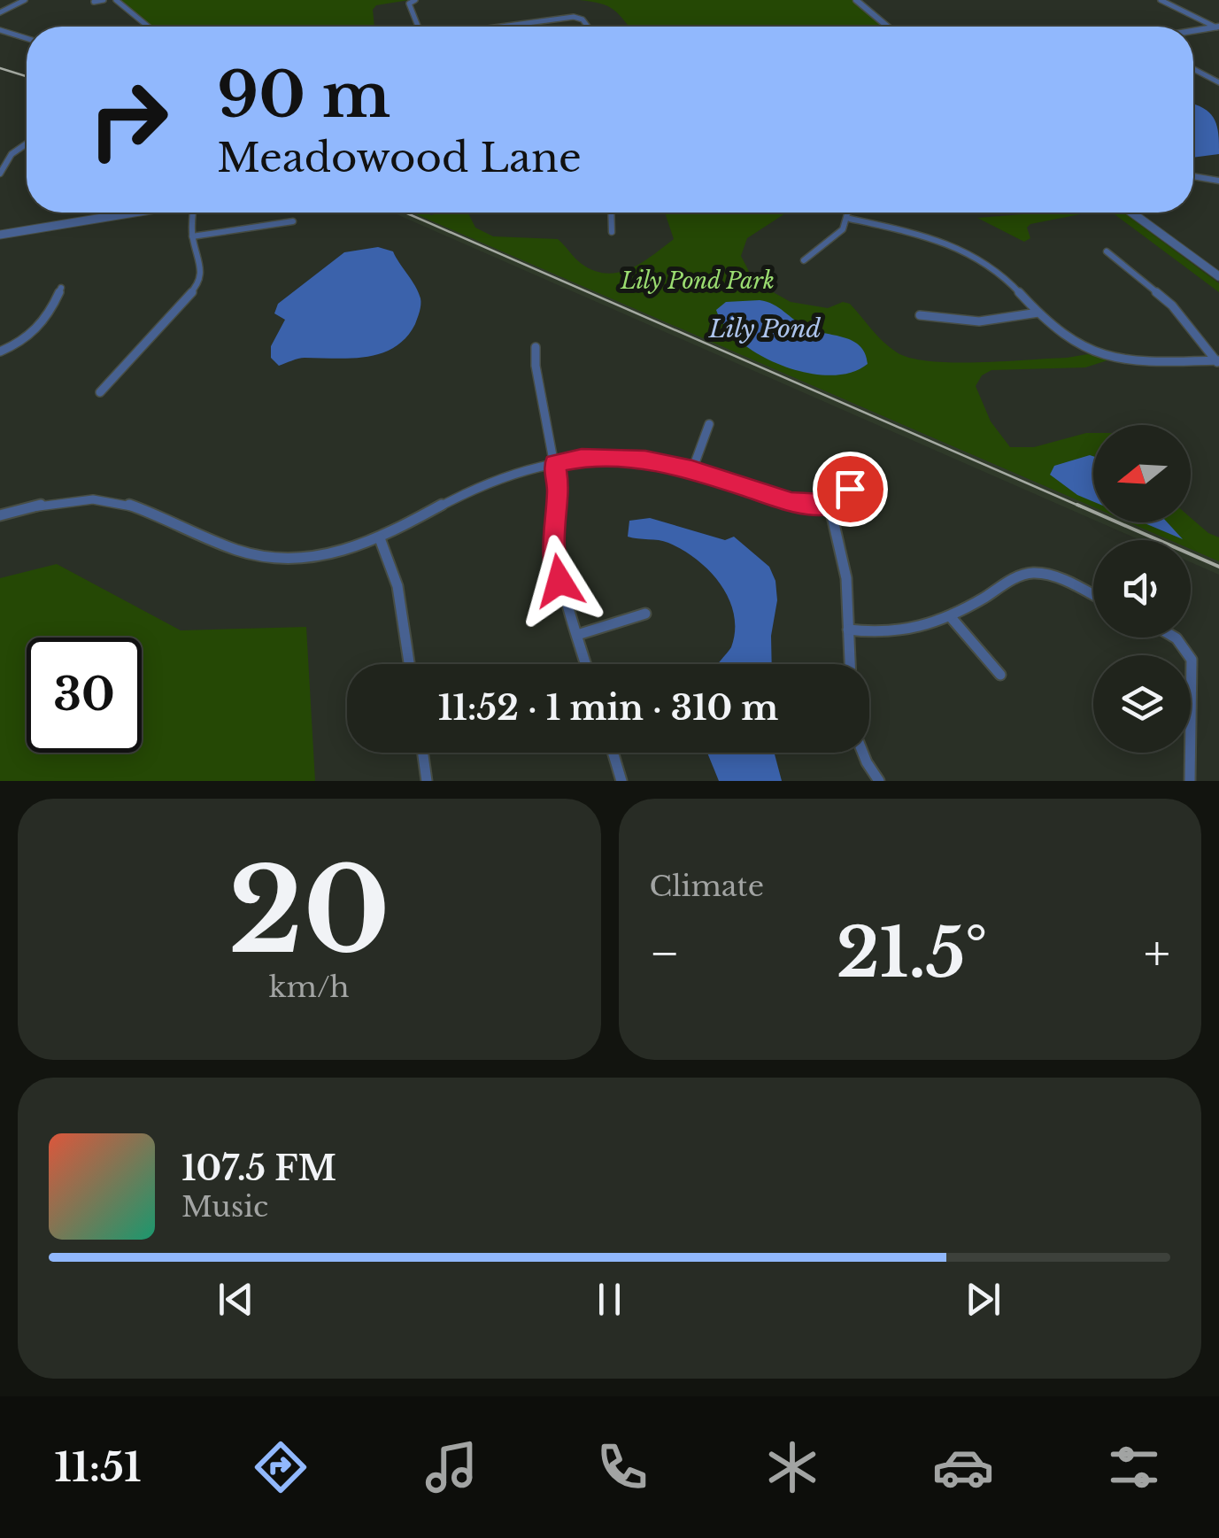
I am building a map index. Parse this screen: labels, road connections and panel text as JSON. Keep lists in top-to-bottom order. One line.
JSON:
{"water":["Lily Pond"],"parks":["Lily Pond Park"],"north":"left","page":{"turn":["90 m","Meadowood Lane"],"limit":"30","trip":"11:52 · 1 min · 310 m","tile":[["20","km/h"],"Climate"],"heat":["−","21.5°","+"],"song":["107.5 FM","Music"],"tabs":"11:51"}}
